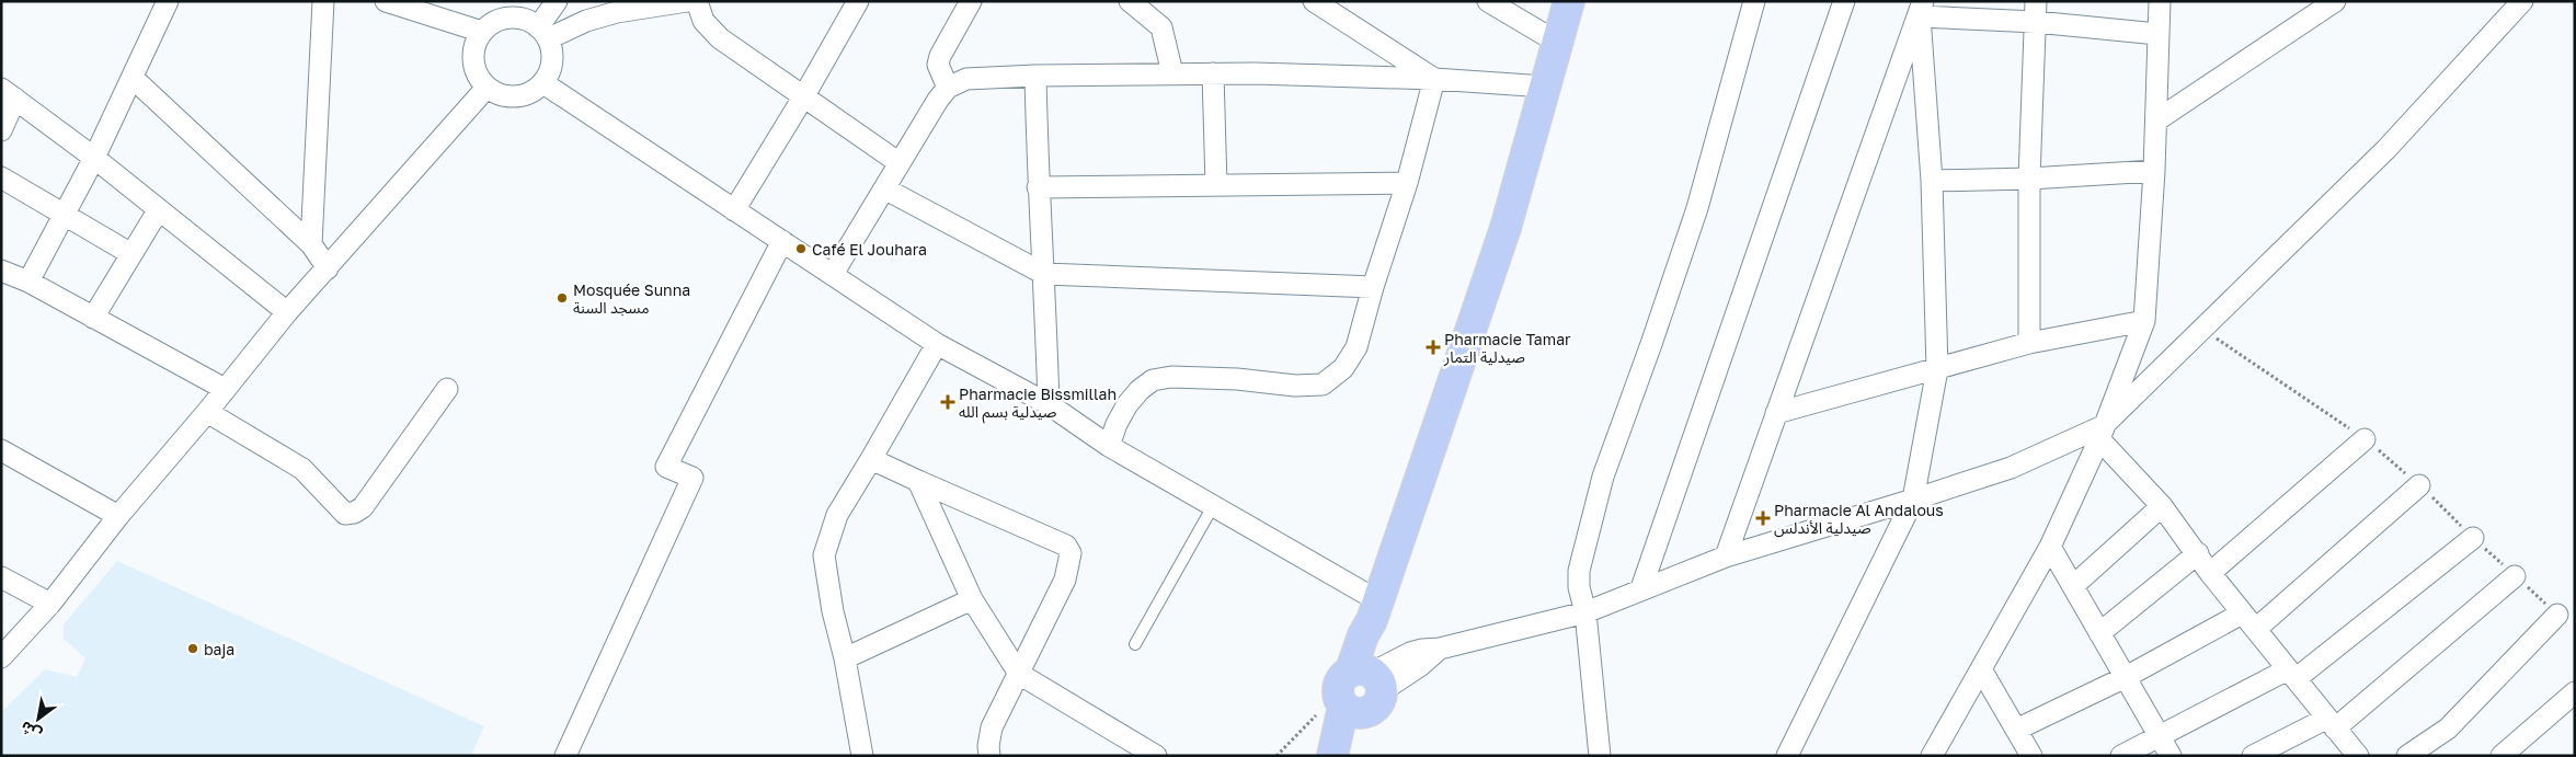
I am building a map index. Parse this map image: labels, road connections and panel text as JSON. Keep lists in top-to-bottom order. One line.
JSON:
{"places":{"other":["Café El Jouhara","Mosquée Sunna مسجد السنة","baja"],"health":["Pharmacie Tamar صيدلية التمار","Pharmacie Bissmillah صيدلية بسم الله","Pharmacie Al Andalous صيدلية الأندلس"]},"north":"bottom left"}
